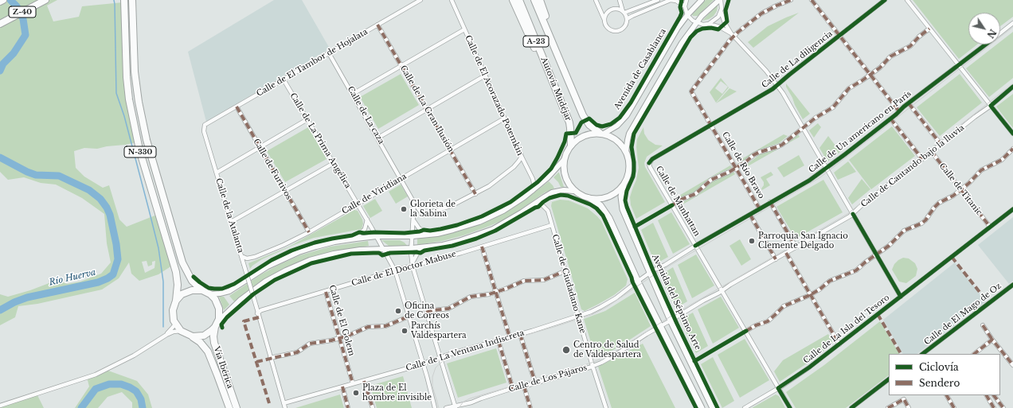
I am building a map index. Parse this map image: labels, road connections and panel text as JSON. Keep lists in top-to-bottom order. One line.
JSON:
{"streets":{"highway":["Z-40","A-23","Autovía Mudéjar","N-330","Vía Ibérica"],"main road":["Avenida de Casablanca","Avenida del Séptimo Arte"],"street":["Calle de La diligencia","Calle de El Tambor de Hojalata","Calle de El Acorazado Potemkin","Calle de La Gran Ilusión","Calle de La caza","Calle de Un americano en París","Calle de La Prima Angélica","Calle de Río Bravo","Calle de Cantando bajo la lluvia","Calle de Furtivos","Calle de Titanic","Calle de Viridiana","Calle de Manhattan","Calle de la Atalanta","Calle de El Doctor Mabuse","Calle de Ciudadano Kane","Calle de El Mago de Oz","Calle de El Golem","Calle de La Isla del Tesoro","Calle de La Ventana Indiscreta","Calle de Los Pájaros"]},"crossings":[["A-23","Avenida de Casablanca"],["A-23","Autovía Mudéjar"],["A-23","Avenida del Séptimo Arte"],["Calle de La diligencia","Calle de Río Bravo"],["Calle de La diligencia","Calle de Manhattan"],["Calle de El Tambor de Hojalata","Calle de La Gran Ilusión"],["Calle de El Tambor de Hojalata","Calle de La caza"],["Calle de El Tambor de Hojalata","Calle de La Prima Angélica"],["Calle de El Tambor de Hojalata","Calle de Furtivos"],["Calle de El Tambor de Hojalata","Calle de la Atalanta"],["Avenida de Casablanca","Autovía Mudéjar"],["Avenida de Casablanca","Avenida del Séptimo Arte"],["Autovía Mudéjar","Avenida del Séptimo Arte"],["Calle de El Acorazado Potemkin","Calle de Viridiana"],["Calle de La Gran Ilusión","Calle de Viridiana"],["Calle de La caza","Calle de Viridiana"],["Calle de Un americano en París","Calle de Río Bravo"],["Calle de Un americano en París","Calle de Manhattan"],["Calle de Un americano en París","Avenida del Séptimo Arte"],["Calle de Un americano en París","Calle de La Ventana Indiscreta"],["Calle de La Prima Angélica","Calle de Viridiana"],["Calle de La Prima Angélica","Calle de El Doctor Mabuse"],["Calle de La Prima Angélica","Calle de La Ventana Indiscreta"],["N-330","Vía Ibérica"],["Calle de Cantando bajo la lluvia","Calle de Titanic"],["Calle de Cantando bajo la lluvia","Calle de Manhattan"],["Calle de Cantando bajo la lluvia","Avenida del Séptimo Arte"],["Calle de Cantando bajo la lluvia","Calle de Los Pájaros"],["Calle de Furtivos","Calle de Viridiana"],["Calle de Titanic","Calle de La Isla del Tesoro"],["Calle de Viridiana","Calle de la Atalanta"],["Calle de Manhattan","Calle de La Isla del Tesoro"],["Calle de la Atalanta","Calle de El Doctor Mabuse"],["Calle de la Atalanta","Calle de La Ventana Indiscreta"],["Calle de El Doctor Mabuse","Calle de Ciudadano Kane"],["Calle de El Doctor Mabuse","Calle de El Golem"],["Calle de Ciudadano Kane","Calle de La Ventana Indiscreta"],["Calle de Ciudadano Kane","Calle de Los Pájaros"],["Calle de El Golem","Calle de La Ventana Indiscreta"]],"water":["Río Huerva"],"places":["Glorieta de la Sabina","Parroquia San Ignacio Clemente Delgado","Oficina de Correos","Parchís Valdespartera","Centro de Salud de Valdespartera","Plaza de El hombre invisible"],"legend":["Ciclovía","Sendero"],"north":"bottom right"}
